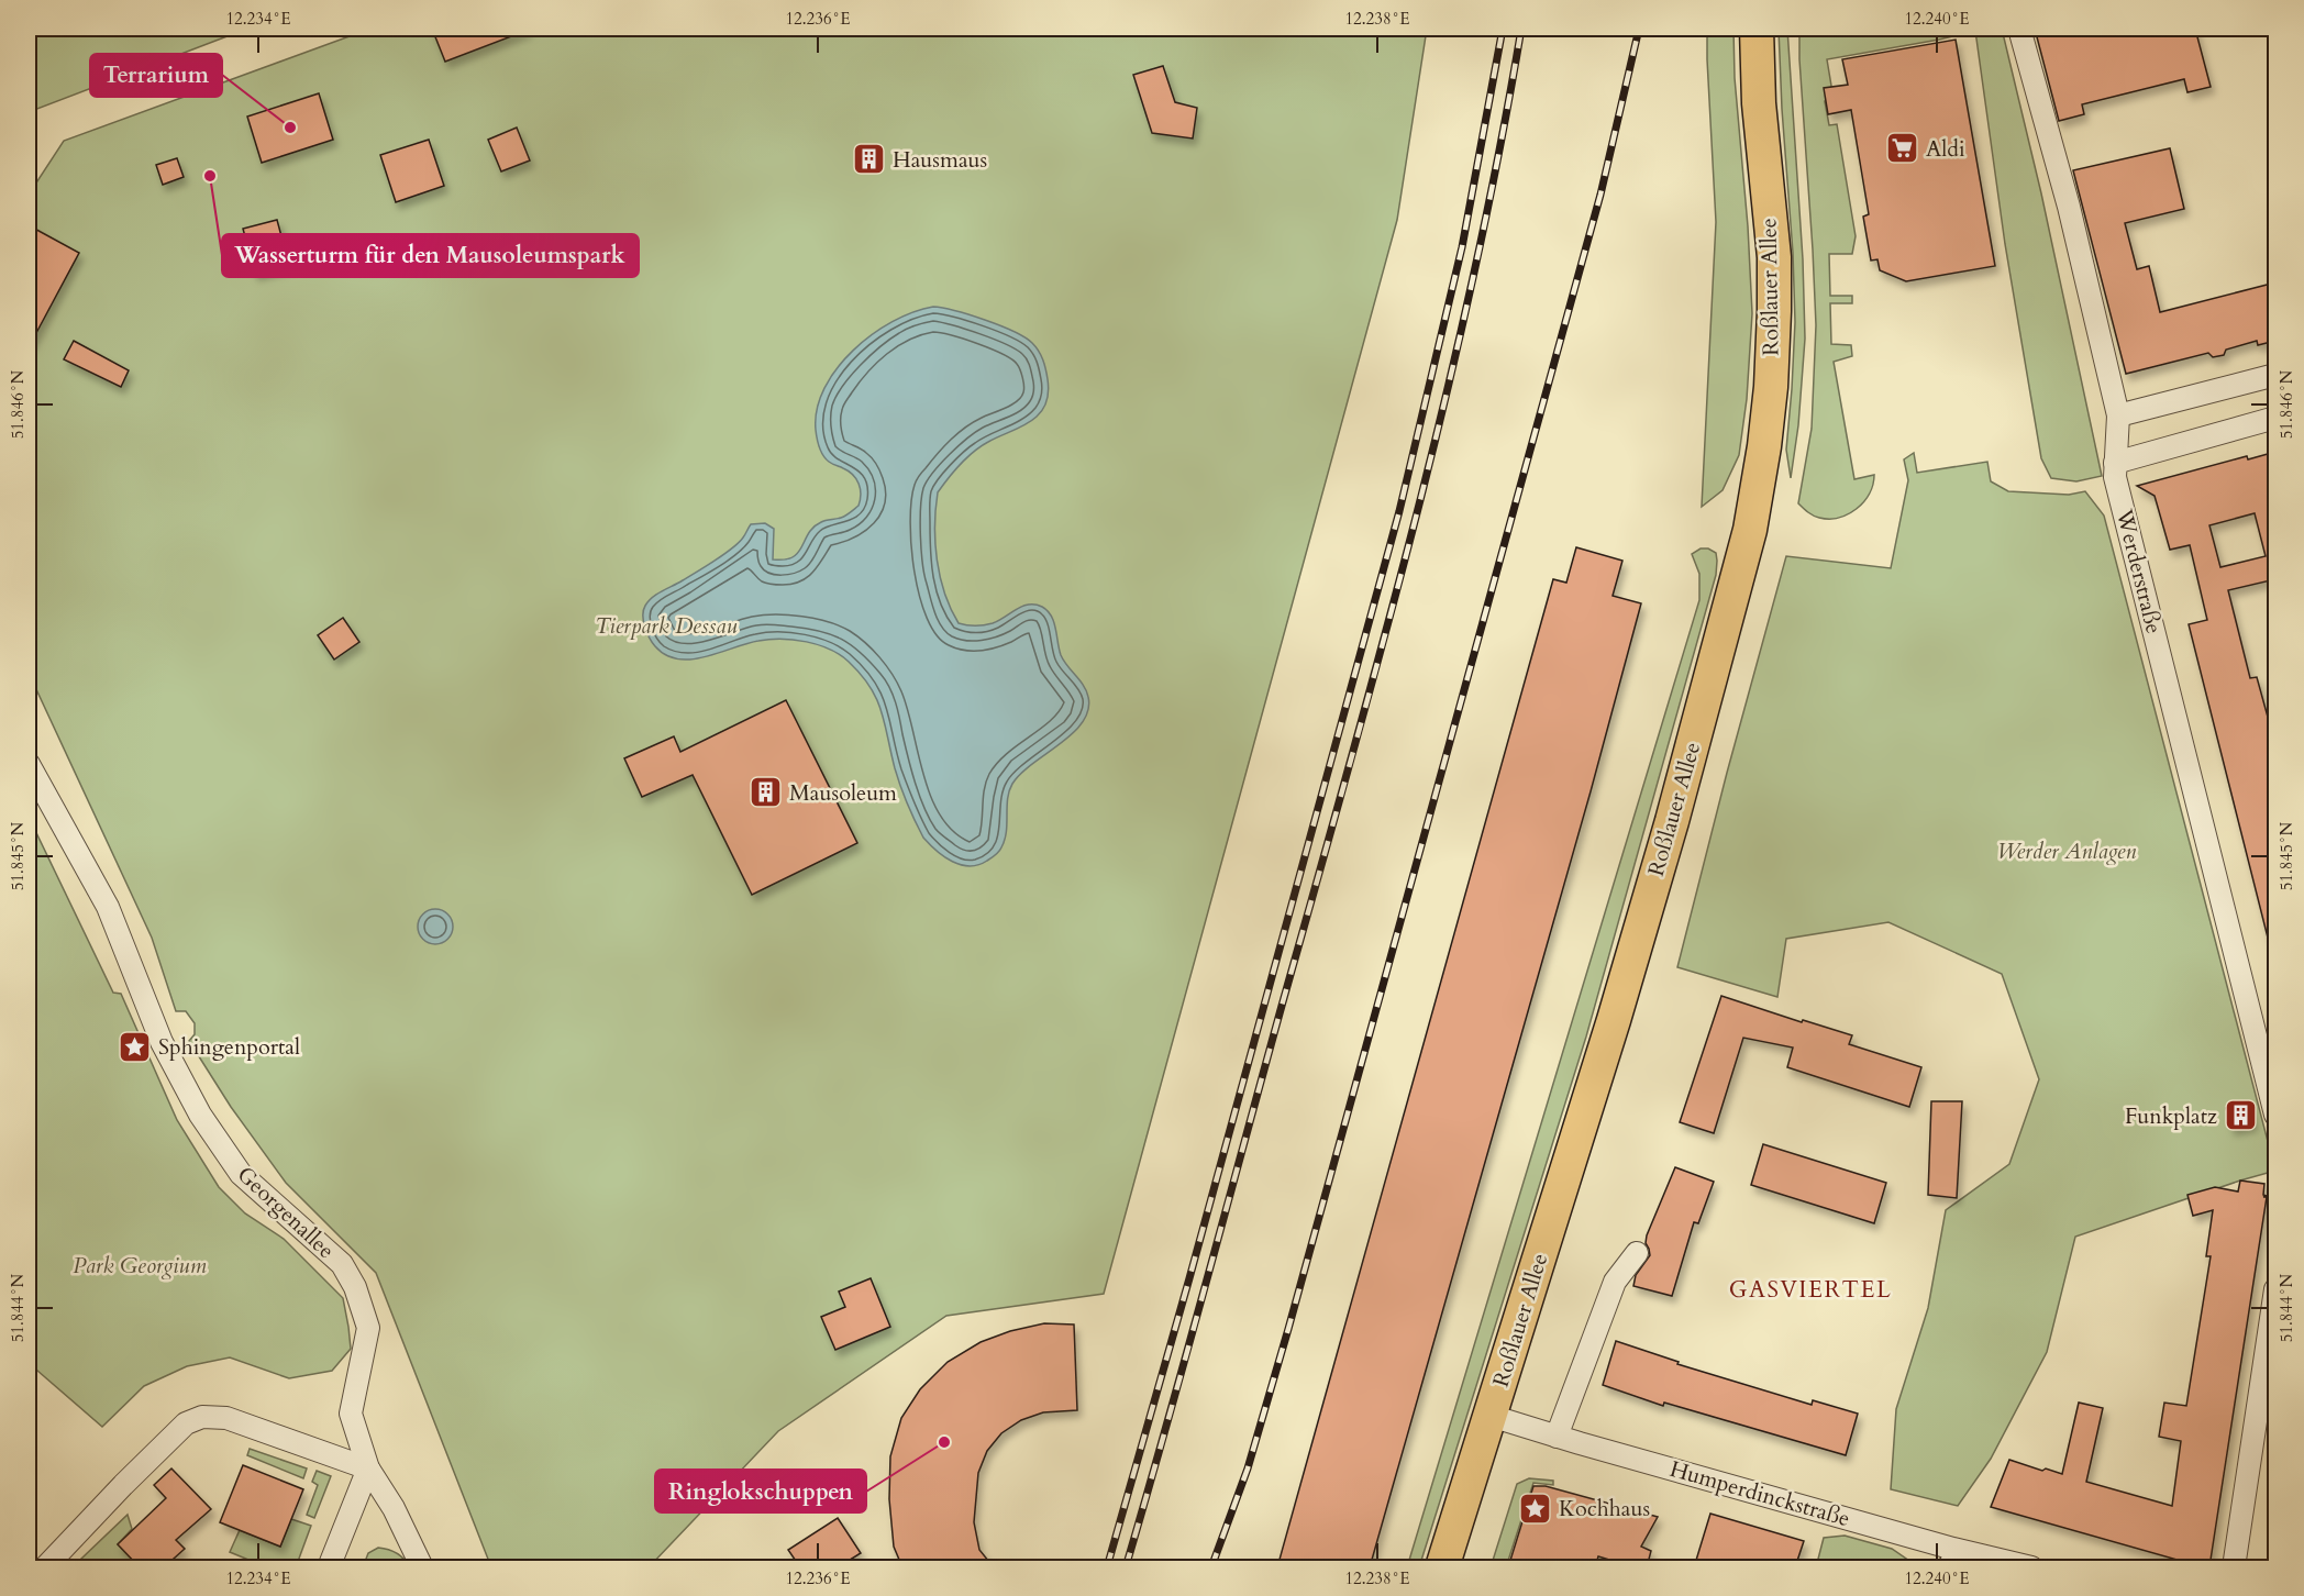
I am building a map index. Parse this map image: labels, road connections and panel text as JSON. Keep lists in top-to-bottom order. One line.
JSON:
{"streets":{"main road":["Roßlauer Allee"],"street":["Werderstraße","Georgenallee","Humperdinckstraße"]},"crossings":[["Roßlauer Allee","Humperdinckstraße"]],"districts":["GASVIERTEL"],"parks":["Tierpark Dessau","Werder Anlagen","Park Georgium"],"places":{"other":["Terrarium","Wasserturm für den Mausoleumspark","Ringlokschuppen"],"supermarket":["Aldi"],"building":["Hausmaus","Mausoleum","Funkplatz"],"place":["Sphingenportal","Kochhaus"]},"coordinates":["12.234°E","12.236°E","12.238°E","12.240°E","51.846°N","51.845°N","51.844°N"]}
